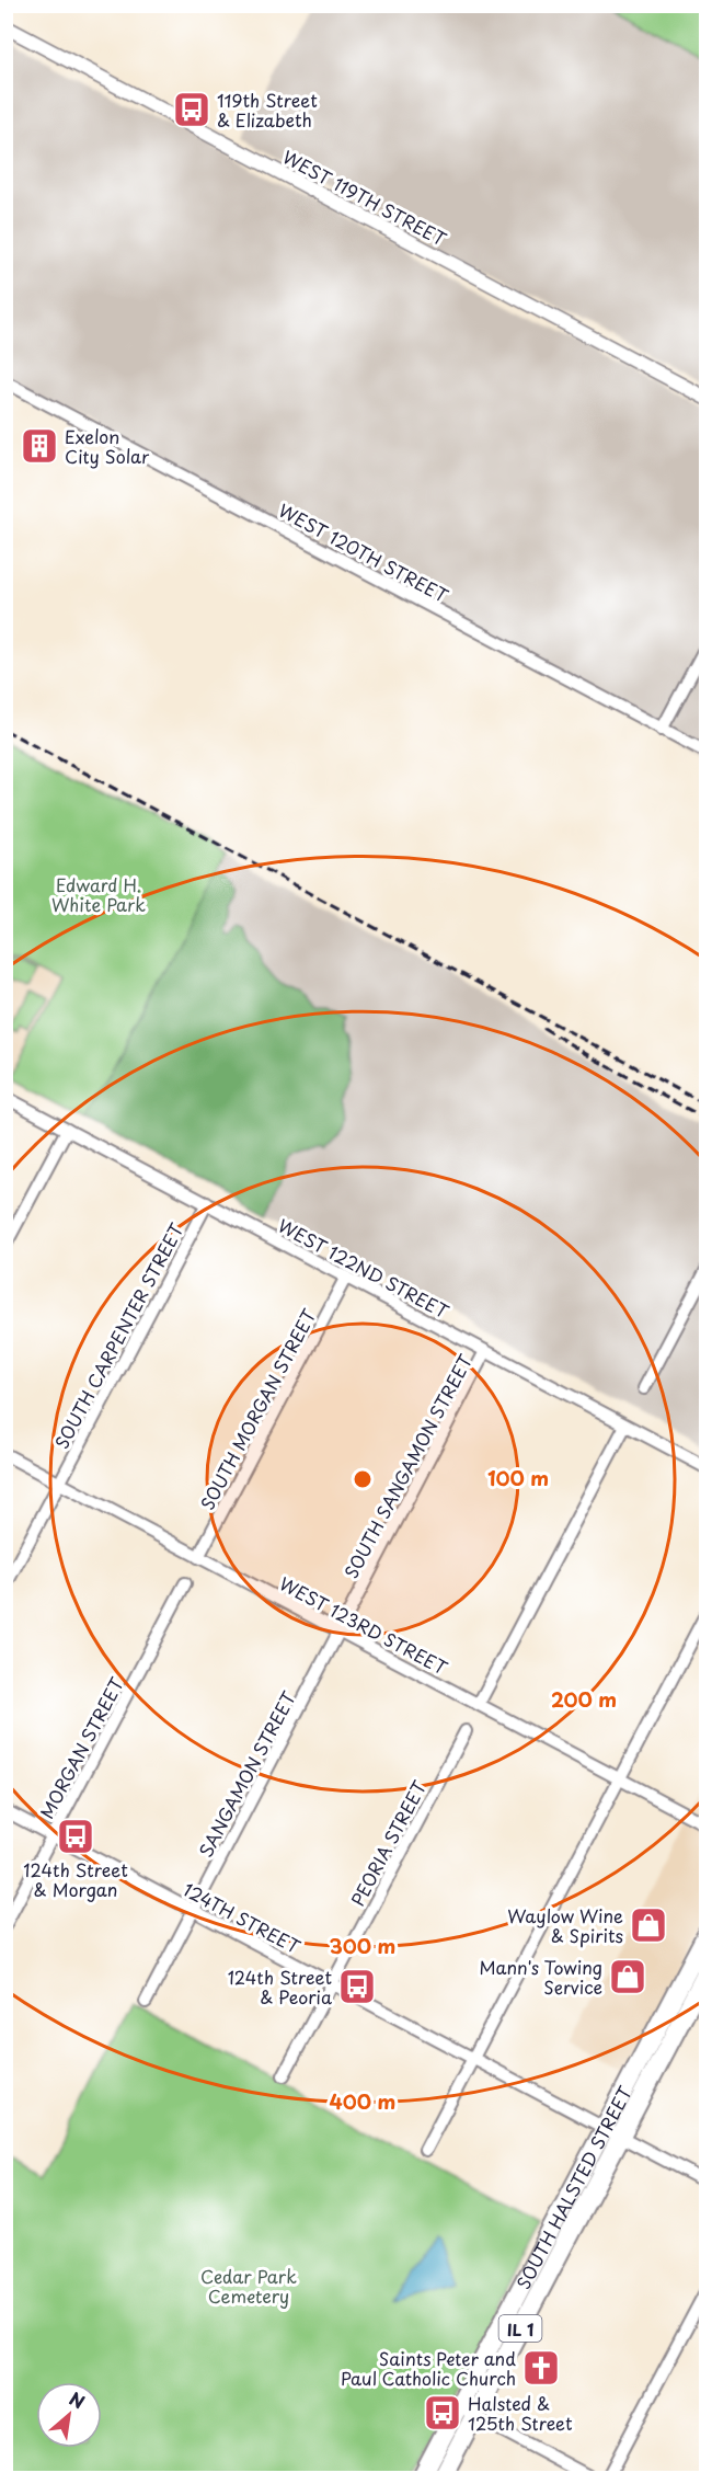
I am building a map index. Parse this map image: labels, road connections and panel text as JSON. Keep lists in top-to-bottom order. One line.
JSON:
{"streets":{"main road":["SOUTH HALSTED STREET","IL 1"],"street":["WEST 119TH STREET","WEST 120TH STREET","WEST 122ND STREET","SOUTH CARPENTER STREET","SOUTH MORGAN STREET","SOUTH SANGAMON STREET","WEST 123RD STREET","MORGAN STREET","SANGAMON STREET","PEORIA STREET","124TH STREET"]},"crossings":[["WEST 122ND STREET","SOUTH CARPENTER STREET"],["WEST 122ND STREET","SOUTH MORGAN STREET"],["WEST 122ND STREET","SOUTH SANGAMON STREET"],["SOUTH CARPENTER STREET","WEST 123RD STREET"],["SOUTH MORGAN STREET","WEST 123RD STREET"],["SOUTH SANGAMON STREET","WEST 123RD STREET"],["SOUTH SANGAMON STREET","SANGAMON STREET"],["WEST 123RD STREET","SANGAMON STREET"],["MORGAN STREET","124TH STREET"],["SANGAMON STREET","124TH STREET"],["PEORIA STREET","124TH STREET"],["124TH STREET","SOUTH HALSTED STREET"]],"parks":["Edward H. White Park","Cedar Park Cemetery"],"places":{"bus stop":["119th Street & Elizabeth","124th Street & Morgan","124th Street & Peoria","Halsted & 125th Street"],"building":["Exelon City Solar"],"shop":["Waylow Wine & Spirits","Mann's Towing Service"],"church":["Saints Peter and Paul Catholic Church"]},"north":"top right","rings":["100 m","200 m","300 m","400 m"]}
